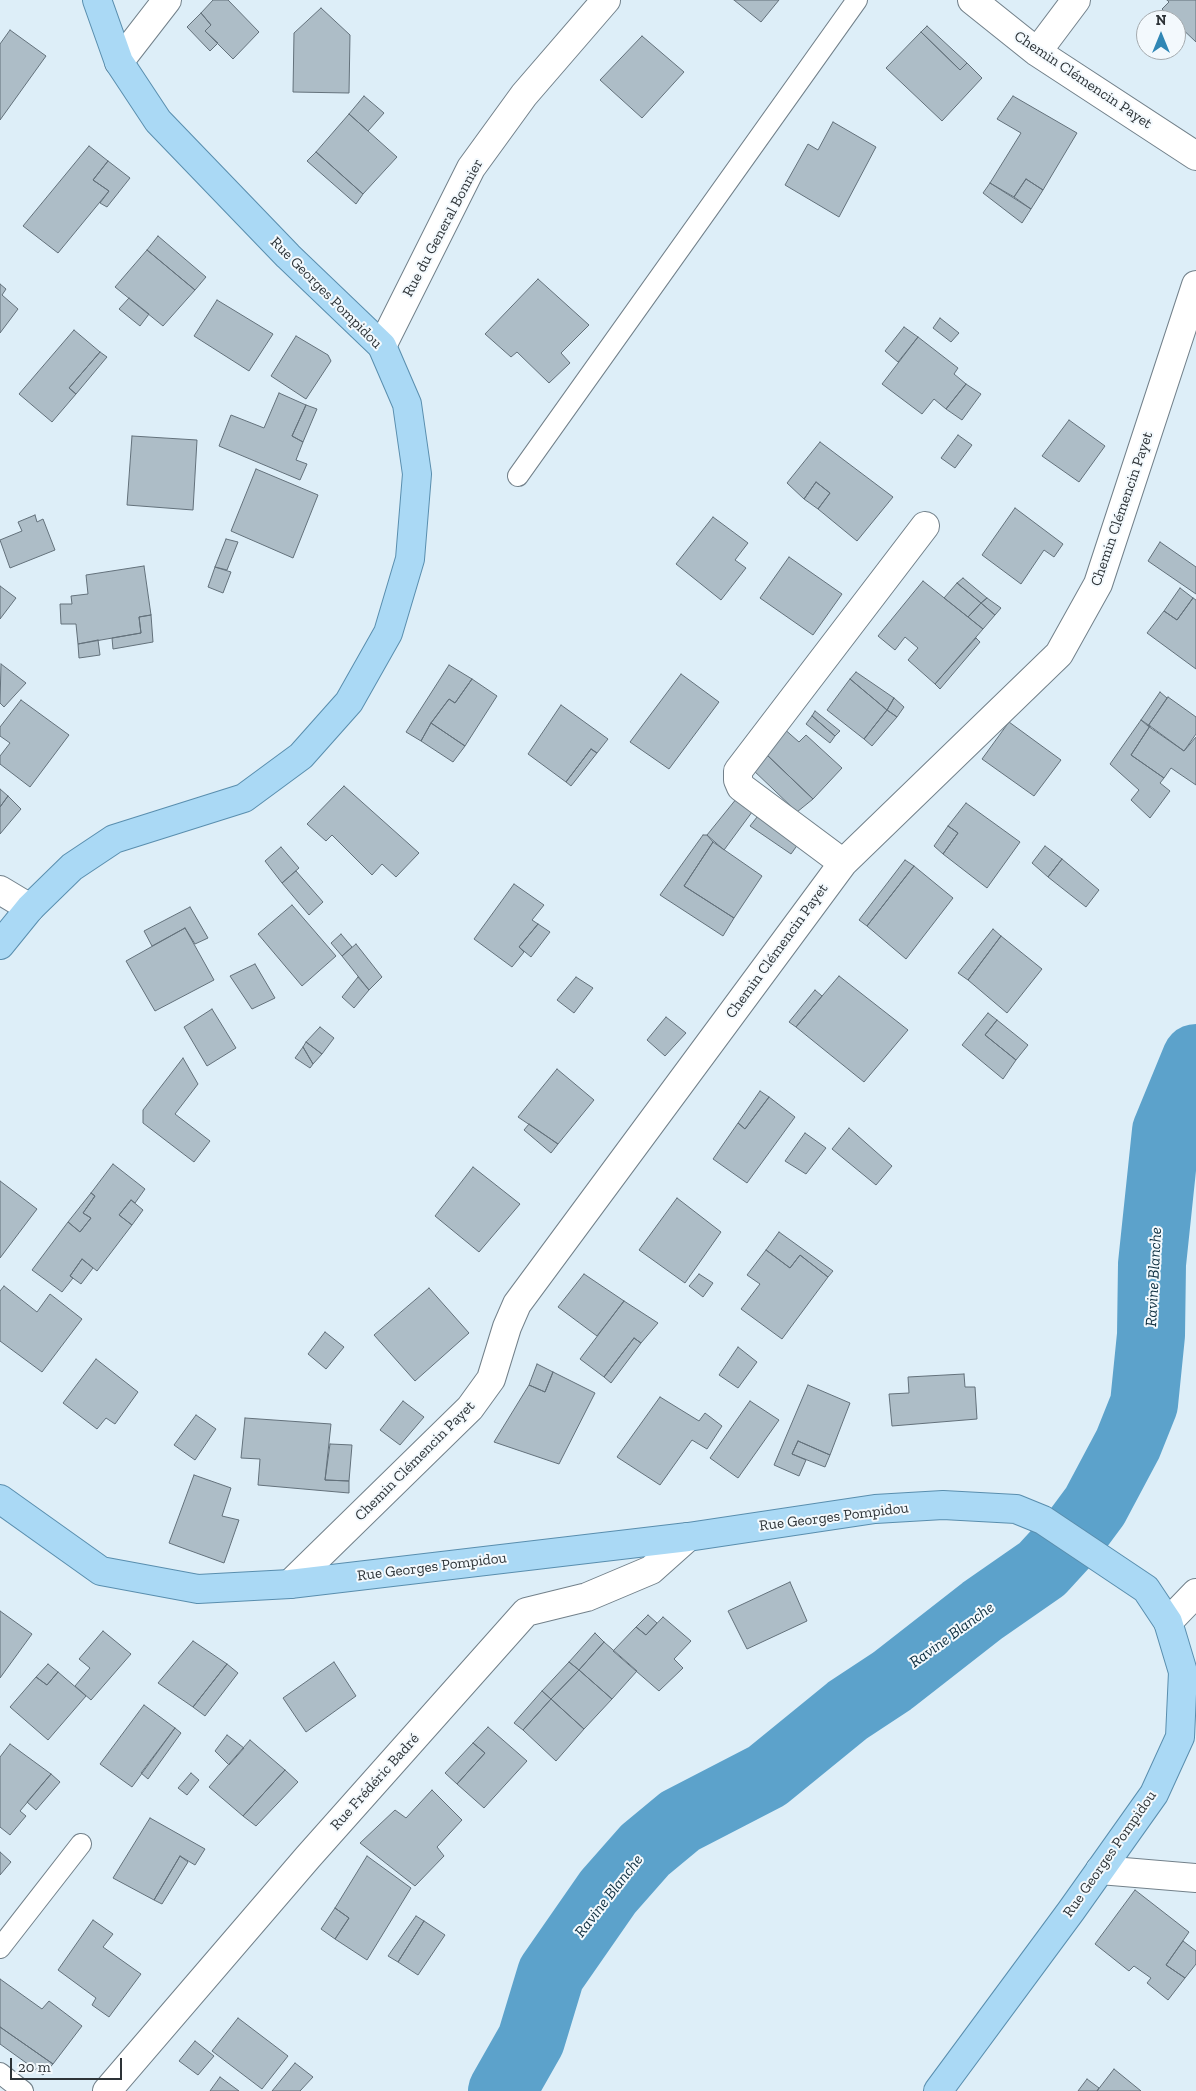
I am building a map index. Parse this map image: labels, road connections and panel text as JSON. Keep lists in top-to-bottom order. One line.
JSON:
{"streets":{"main road":["Rue Georges Pompidou"],"street":["Chemin Clémencin Payet","Rue du General Bonnier","Rue Frédéric Badré"]},"crossings":[["Chemin Clémencin Payet","Rue Georges Pompidou"],["Rue du General Bonnier","Rue Georges Pompidou"],["Rue Georges Pompidou","Rue Frédéric Badré"]],"water":["Ravine Blanche"],"scale_bar":"20 m","north":"top"}
